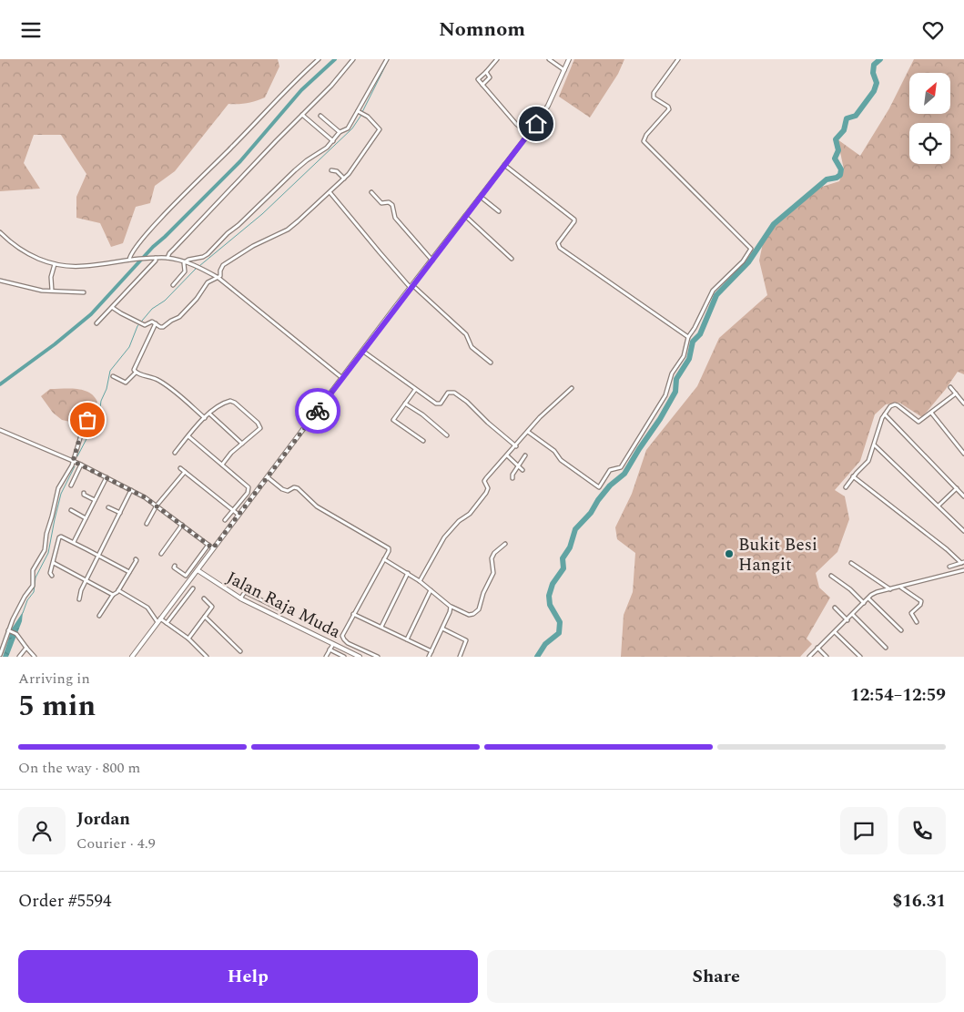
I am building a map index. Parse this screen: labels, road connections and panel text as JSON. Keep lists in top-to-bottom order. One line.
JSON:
{"streets":{"street":["Jalan Raja Muda"]},"places":["Bukit Besi Hangit"],"north":"top right","page":{"header":"Nomnom","heading":["5 min","Arriving in","12:54–12:59"],"panel":["Jordan","Courier · 4.9","Order #5594","$16.31"],"bar":"On the way · 800 m","buttons":["Help","Share"]}}
